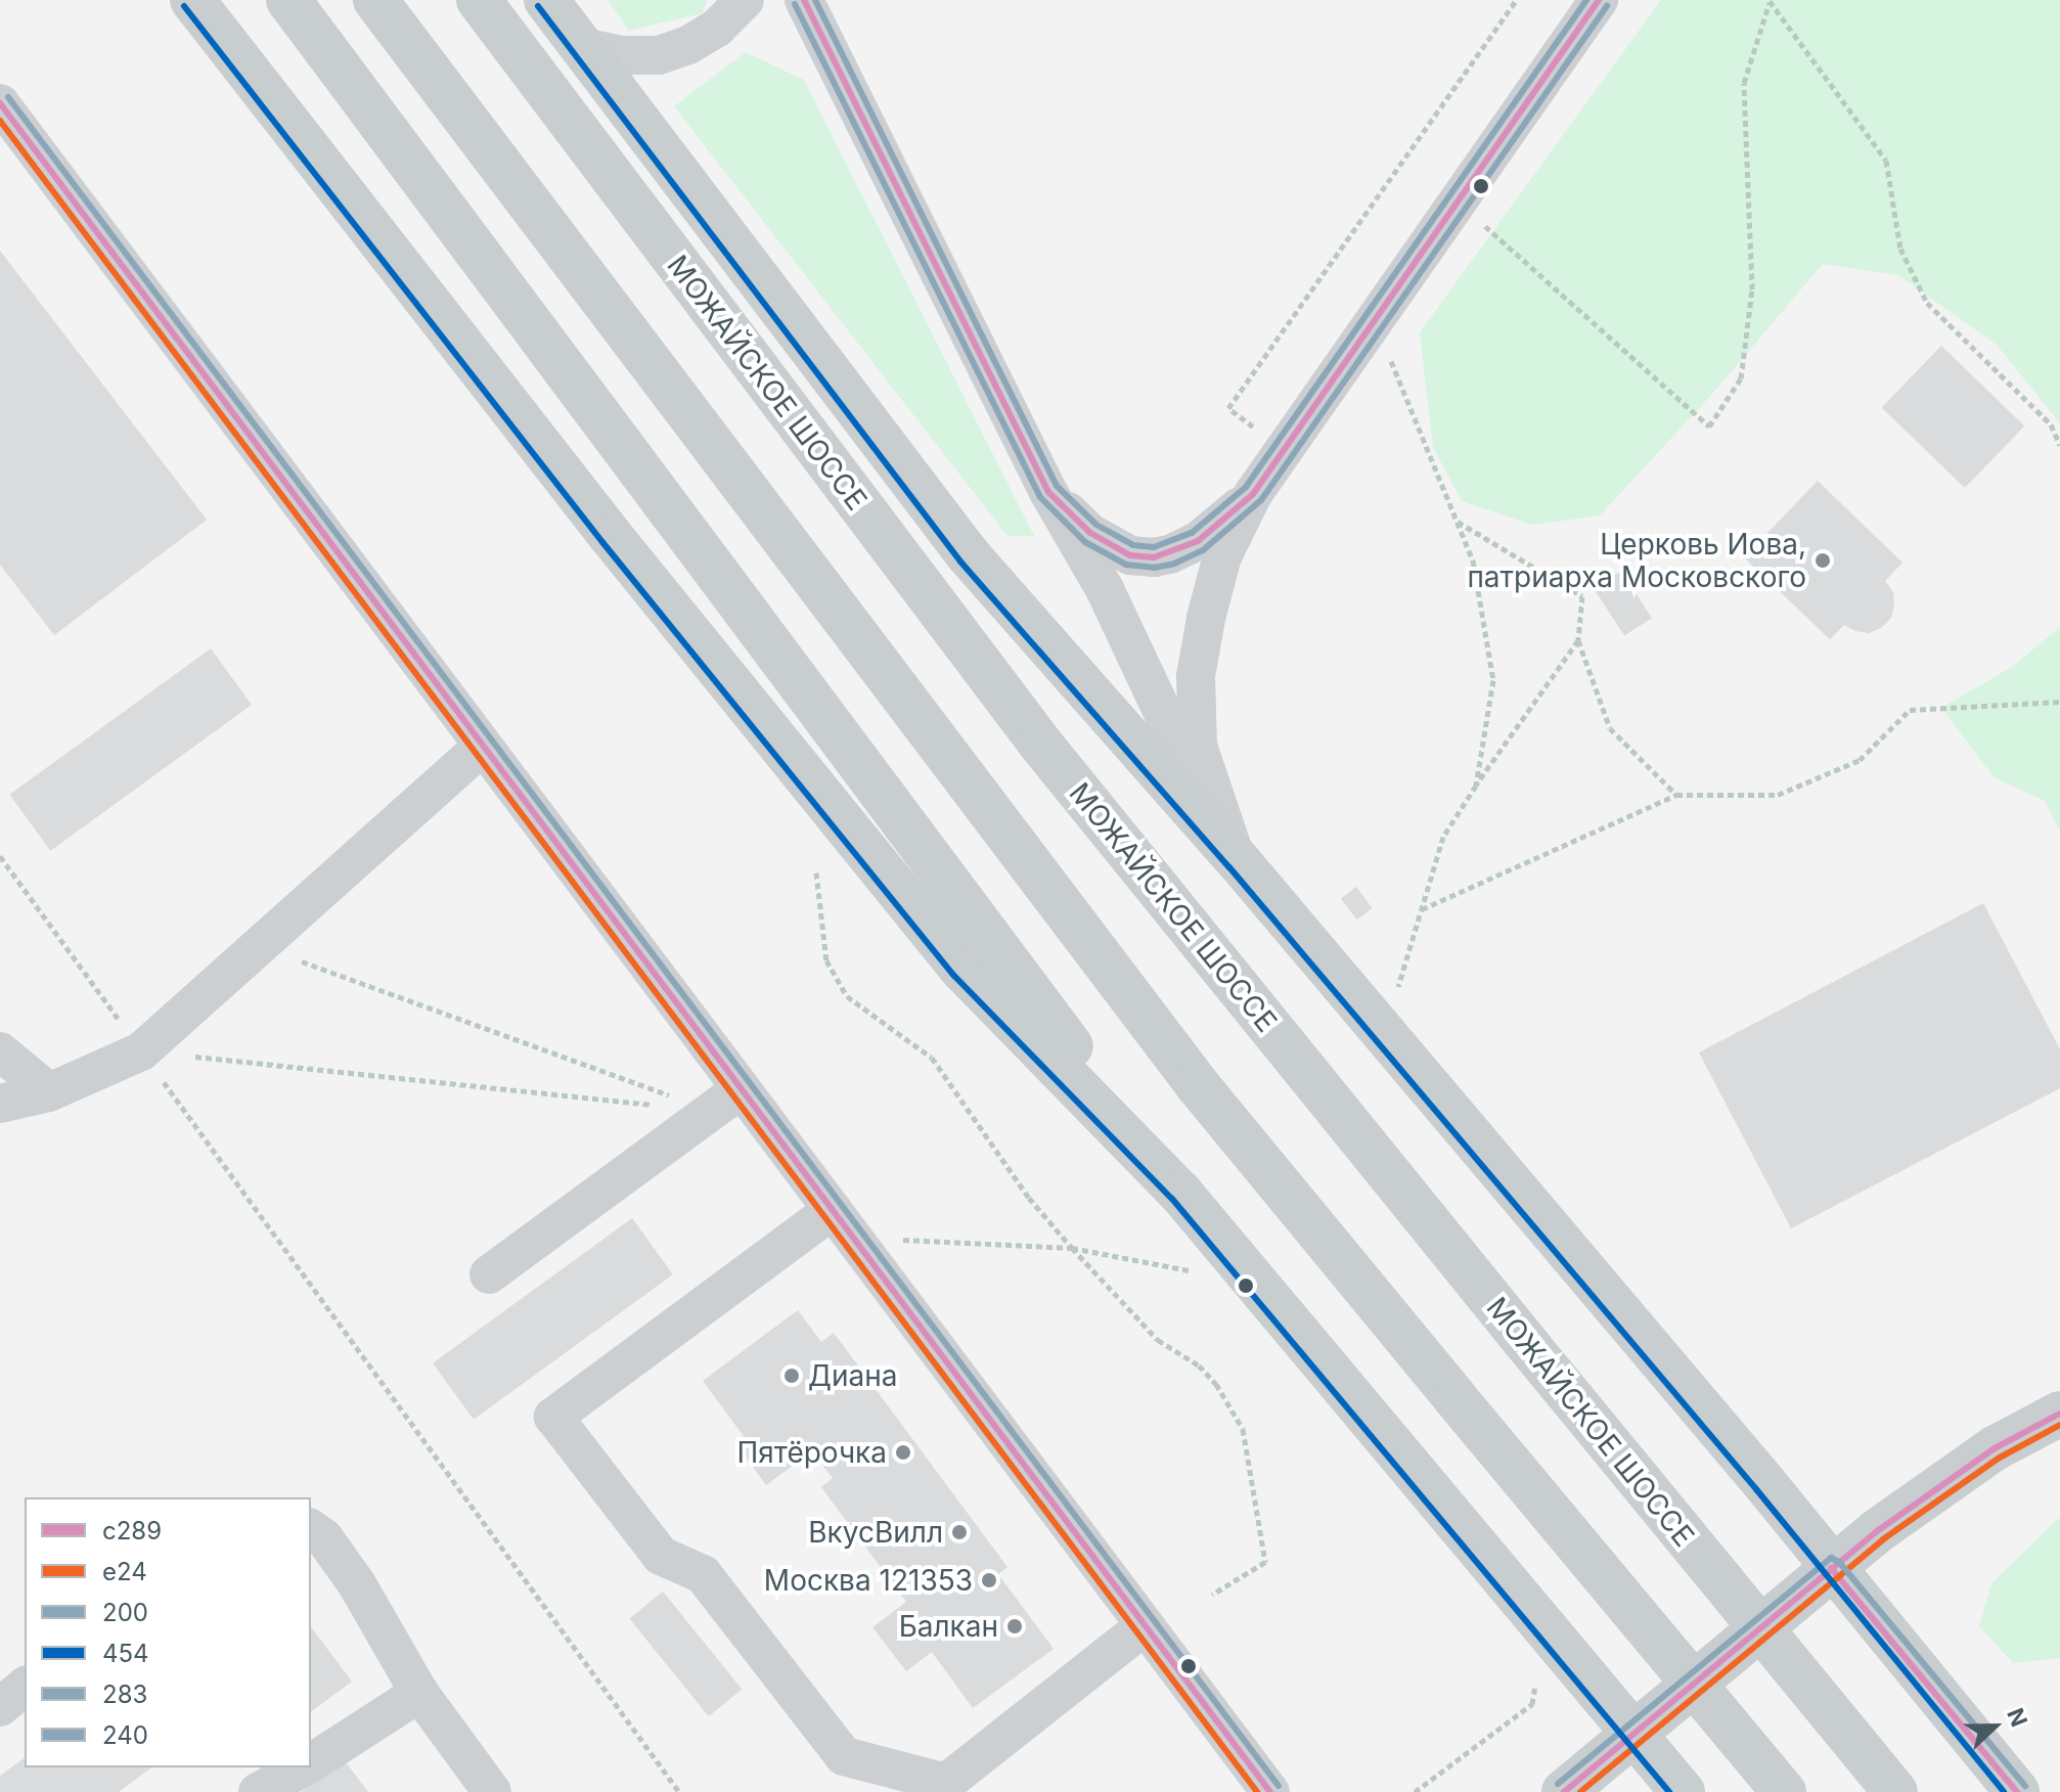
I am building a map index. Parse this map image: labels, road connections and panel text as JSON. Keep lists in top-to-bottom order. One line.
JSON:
{"streets":{"main road":["МОЖАЙСКОЕ ШОССЕ"]},"places":["Церковь Иова, патриарха Московского","Диана","Пятёрочка","ВкусВилл","Москва 121353","Балкан"],"lines":["transit line с289","transit line 240","transit line 283","transit line 454","transit line 200","transit line е24"],"legend":["с289","е24","200","454","283","240"],"north":"right"}
